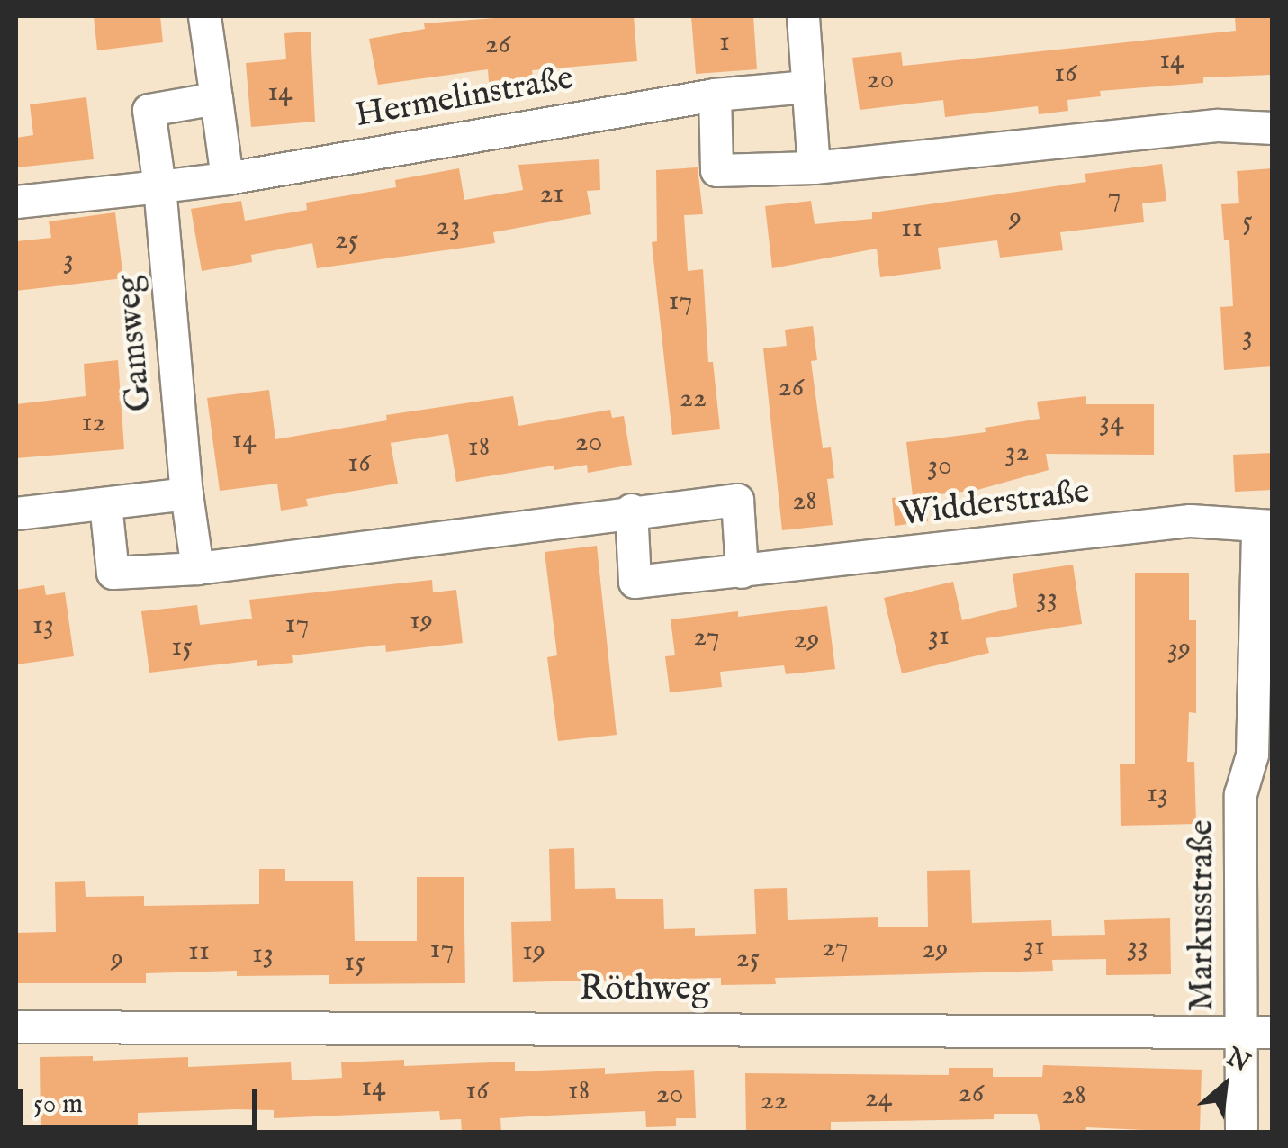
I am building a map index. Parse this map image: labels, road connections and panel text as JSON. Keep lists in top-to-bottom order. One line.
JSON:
{"streets":{"street":["Hermelinstraße","Gamsweg","Widderstraße","Markusstraße","Röthweg"]},"crossings":[["Widderstraße","Markusstraße"],["Markusstraße","Röthweg"]],"house_numbers":["1","26","14","16","20","14","21","7","9","5","23","11","25","3","17","3","26","22","34","12","14","20","18","32","16","30","28","33","19","17","13","31","27","29","15","39","13","31","33","27","17","29","11","19","13","25","9","15","14","16","18","26","20","28","24","22"],"scale_bar":"50 m","north":"top right"}
